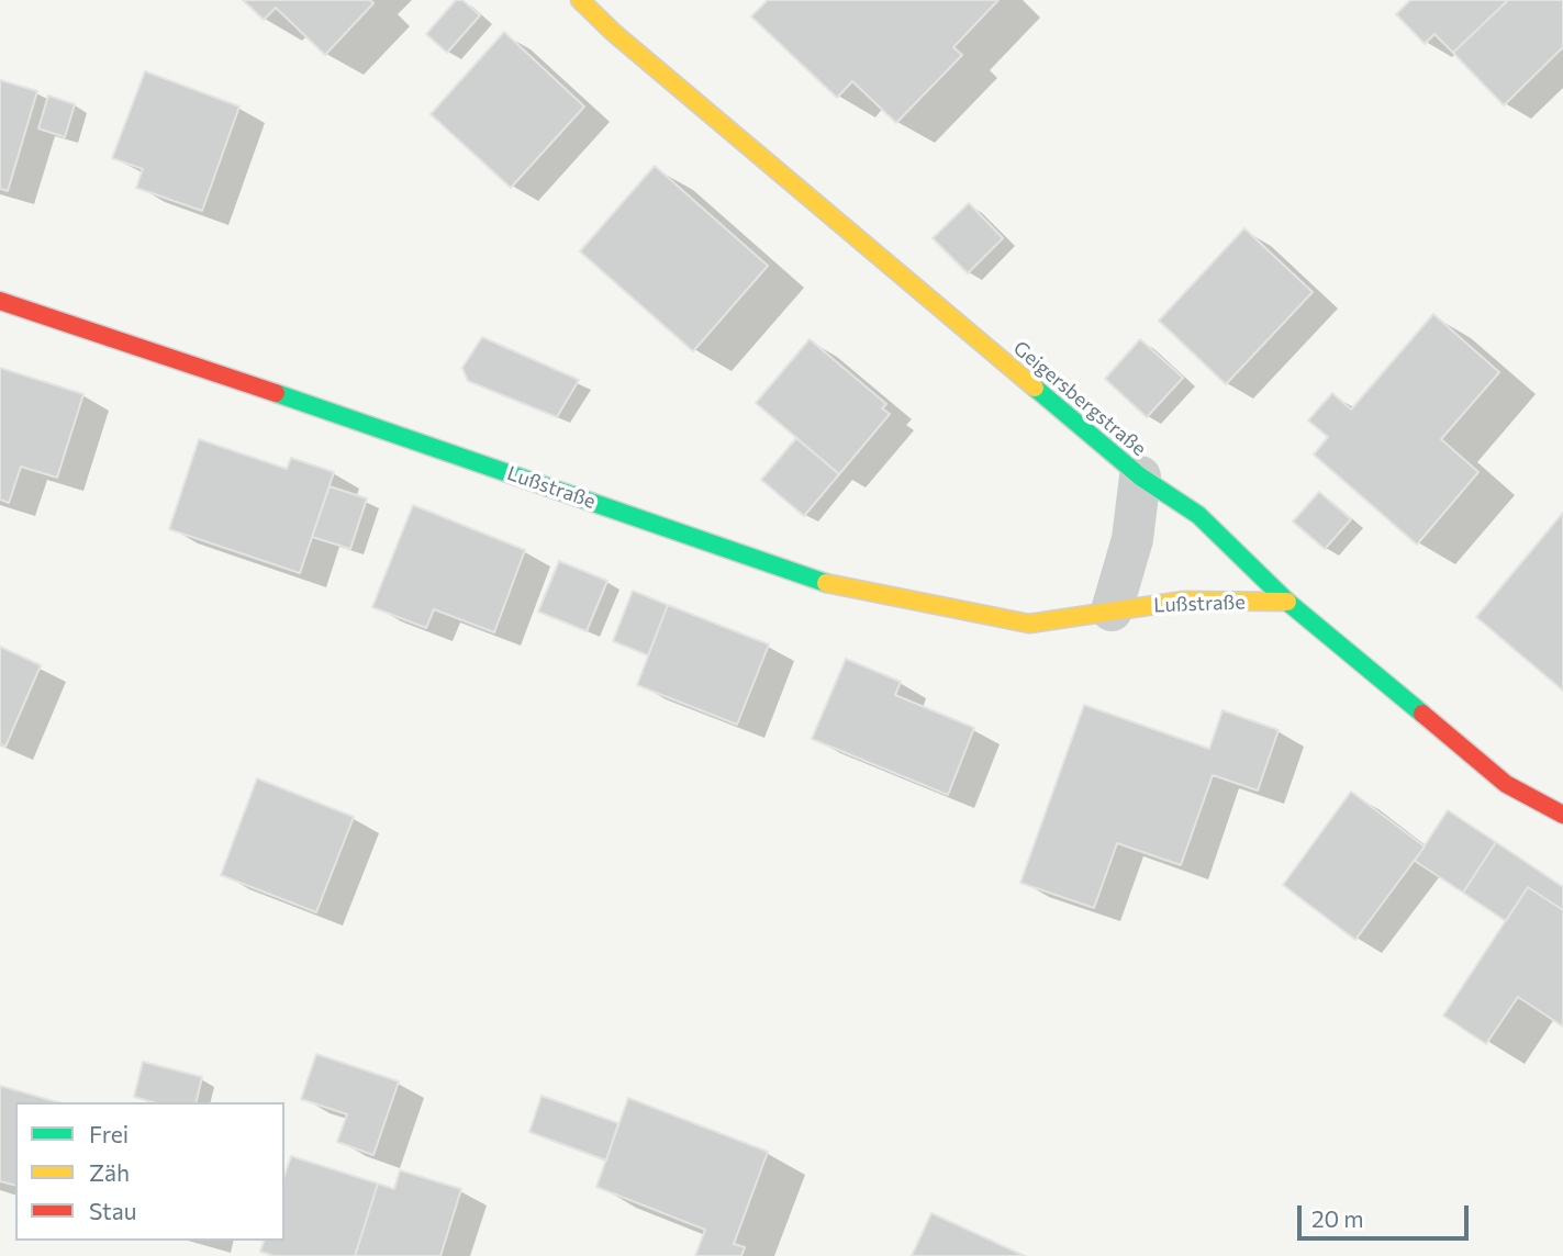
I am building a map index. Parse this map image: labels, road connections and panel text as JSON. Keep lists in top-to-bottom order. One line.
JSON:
{"streets":{"street":["Geigersbergstraße","Lußstraße"]},"crossings":[["Geigersbergstraße","Lußstraße"]],"legend":["Frei","Zäh","Stau"],"scale_bar":"20 m"}
